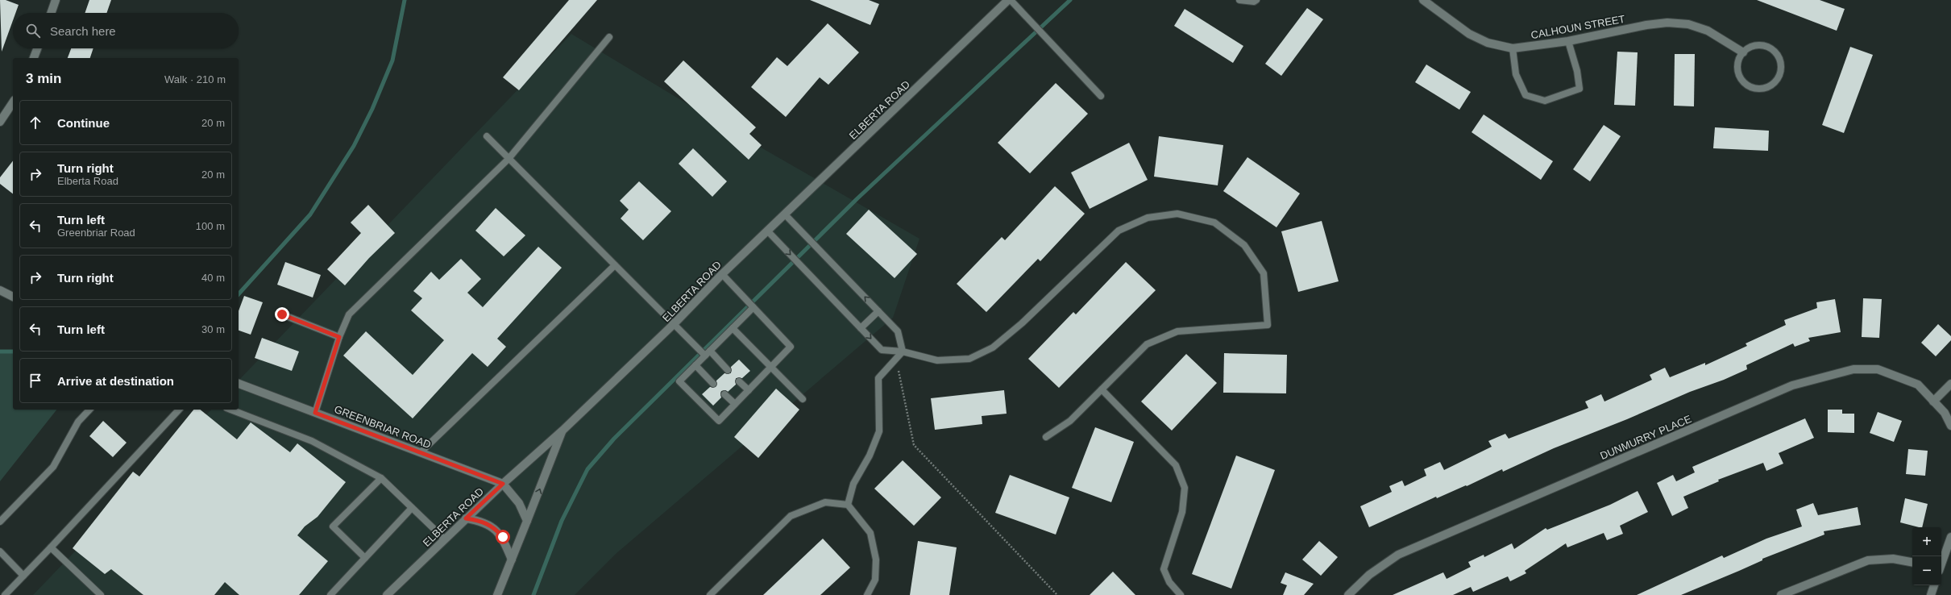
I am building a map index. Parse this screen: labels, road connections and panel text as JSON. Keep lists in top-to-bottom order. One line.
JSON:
{"streets":{"street":["CALHOUN STREET","ELBERTA ROAD","GREENBRIAR ROAD","DUNMURRY PLACE"]},"crossings":[["ELBERTA ROAD","GREENBRIAR ROAD"]],"page":{"search":"Search here","heading":["3 min","Walk · 210 m"],"list":[["Continue","20 m"],["Turn right","Elberta Road","20 m"],["Turn left","Greenbriar Road","100 m"],["Turn right","40 m"],["Turn left","30 m"],"Arrive at destination"],"map_buttons":["+","−"]}}
